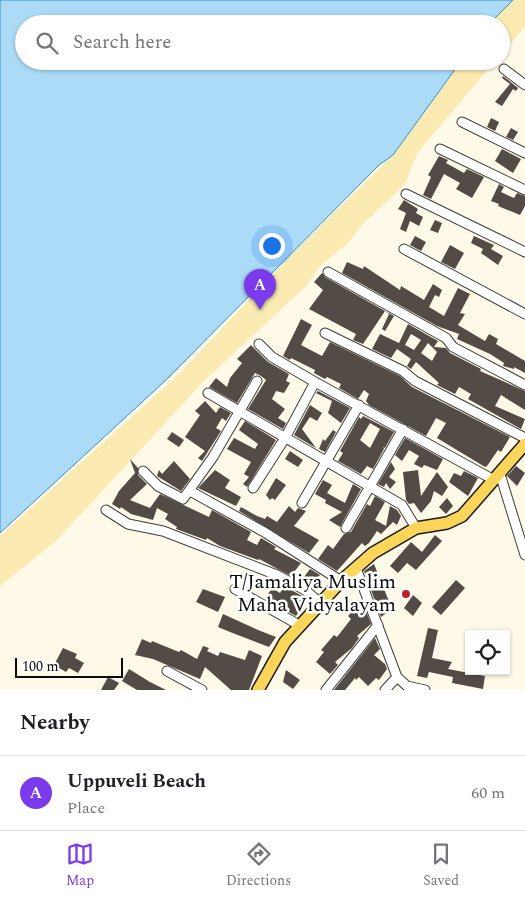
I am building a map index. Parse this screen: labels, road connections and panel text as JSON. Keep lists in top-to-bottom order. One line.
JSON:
{"places":["T/Jamaliya Muslim Maha Vidyalayam"],"scale_bar":"100 m","page":{"search":"Search here","pins":"A","scale":"100 m","heading":"Nearby","list":[{"mark":"A","name":"Uppuveli Beach","note":"Place","value":"60 m"}],"nav":["Map","Directions","Saved"]}}
